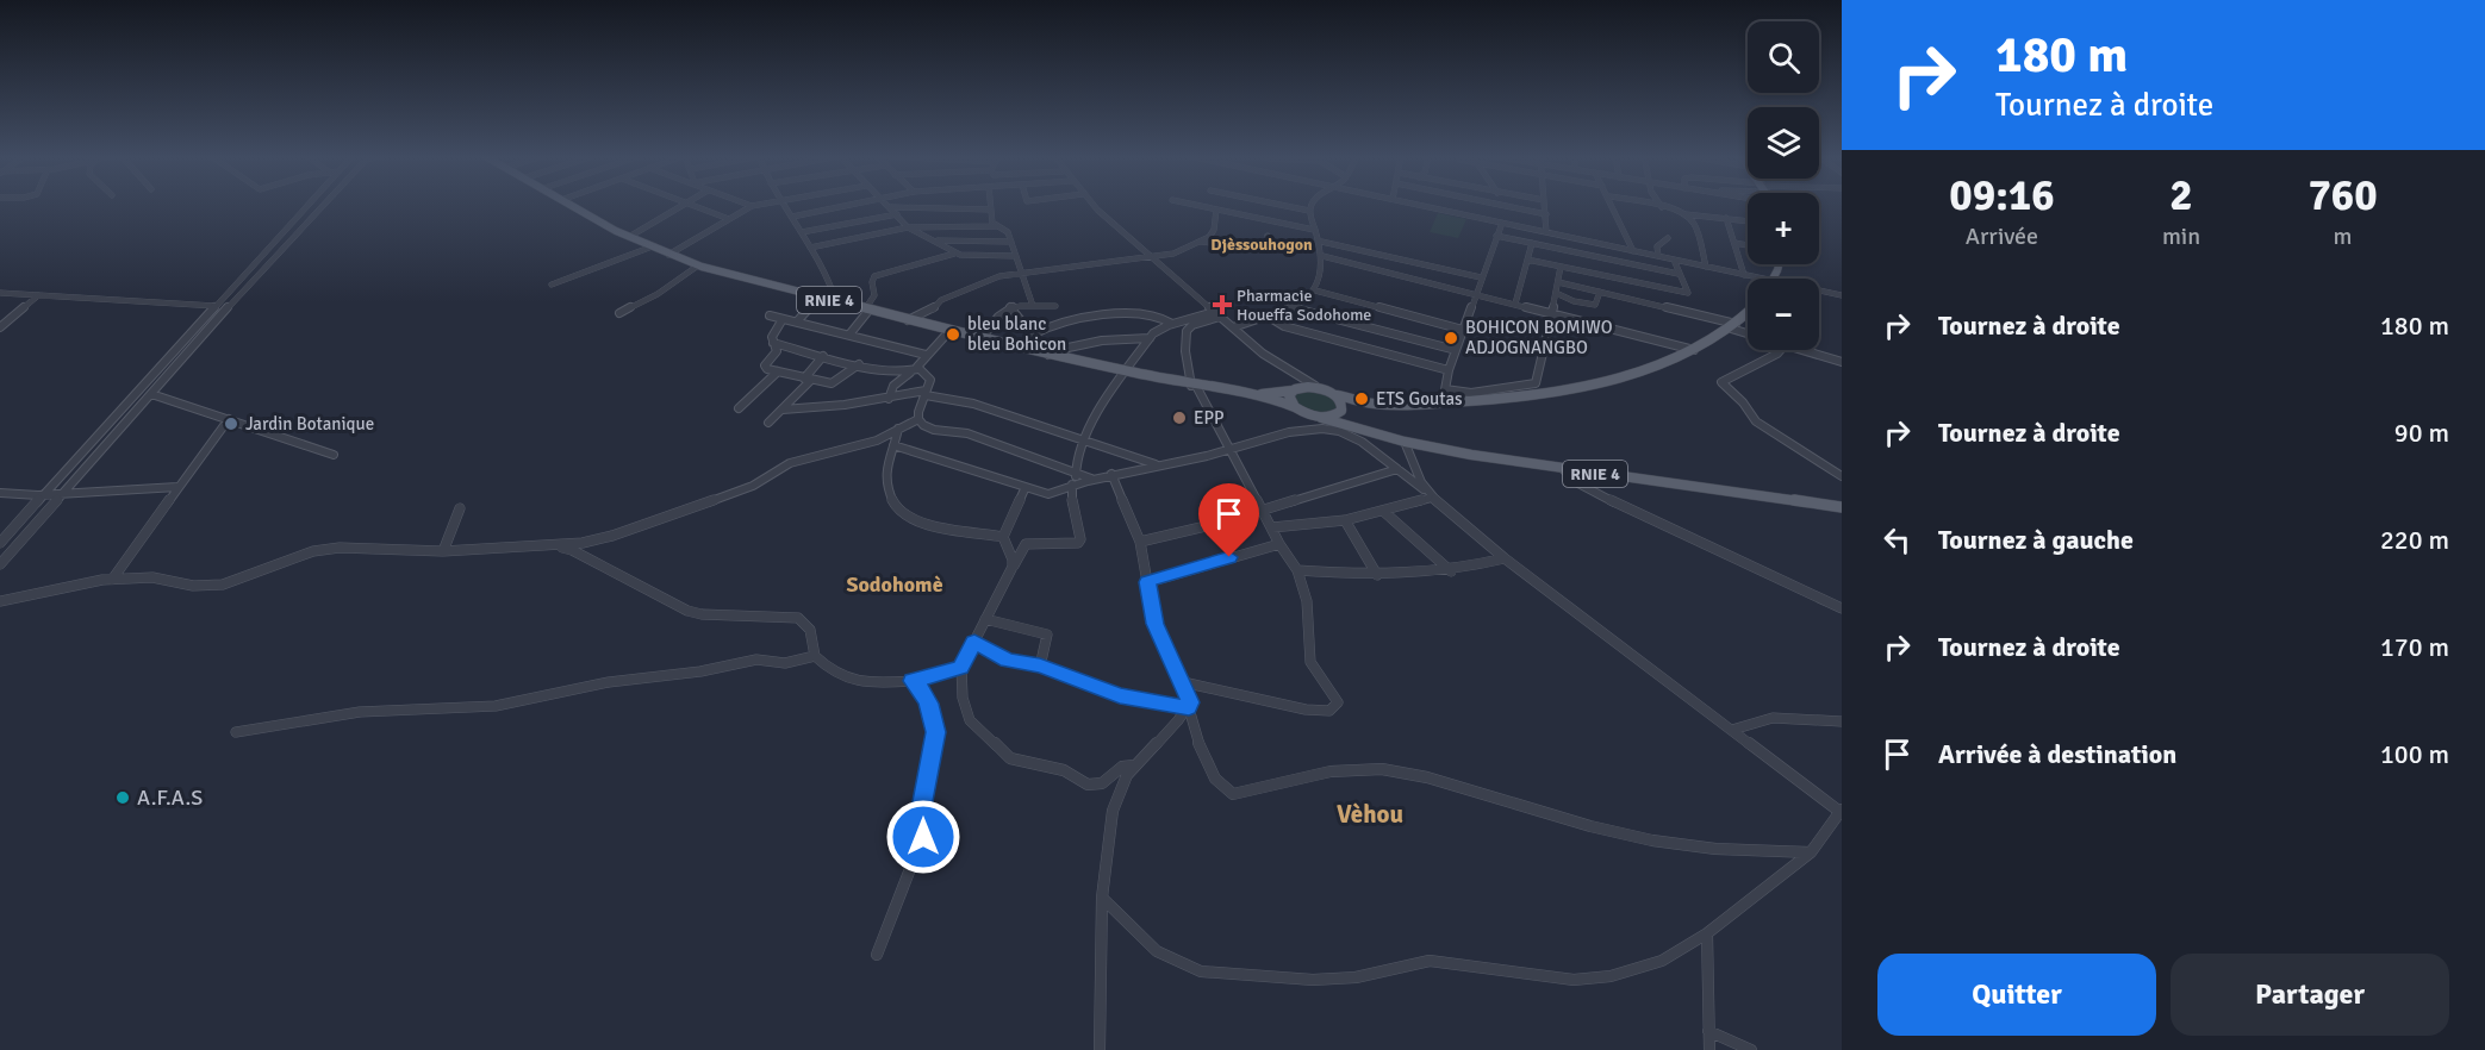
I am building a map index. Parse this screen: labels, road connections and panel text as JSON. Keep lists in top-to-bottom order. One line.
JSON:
{"streets":{"main road":["RNIE 4"]},"districts":["Djèssouhogon","Sodohomè","Vèhou"],"places":{"health":["Pharmacie Houeffa Sodohome"],"other":["bleu blanc bleu Bohicon","BOHICON BOMIWO ADJOGNANGBO","ETS Goutas","EPP","Jardin Botanique","A.F.A.S"]},"page":{"turn":["180 m","Tournez à droite"],"map_buttons":["+","−"],"eta":["09:16","Arrivée","2","min","760","m"],"list":[{"name":"Tournez à droite","value":"180 m"},{"name":"Tournez à droite","value":"90 m"},{"name":"Tournez à gauche","value":"220 m"},{"name":"Tournez à droite","value":"170 m"},{"name":"Arrivée à destination","value":"100 m"}],"buttons":["Quitter","Partager"]}}
